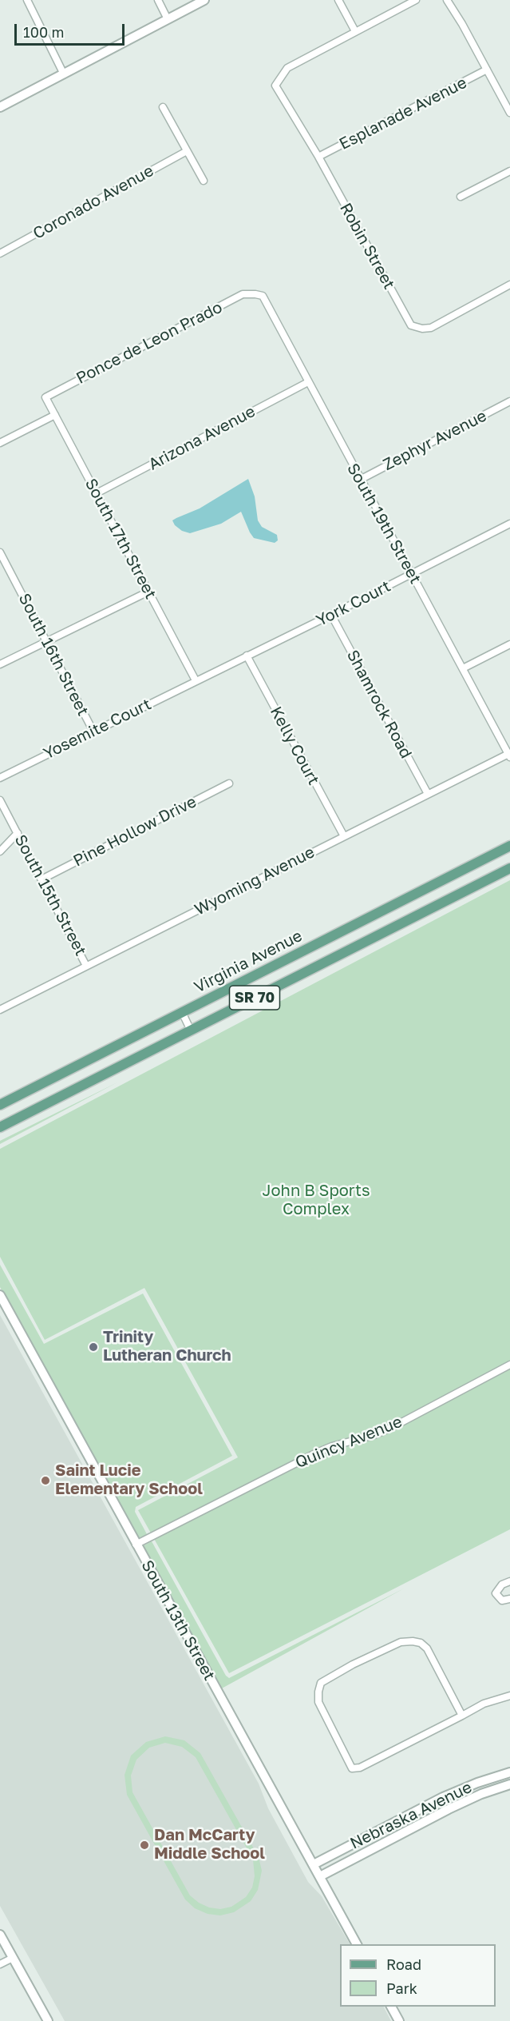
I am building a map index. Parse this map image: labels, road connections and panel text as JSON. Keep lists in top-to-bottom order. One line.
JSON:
{"streets":{"main road":["Virginia Avenue","SR 70"],"street":["Esplanade Avenue","Coronado Avenue","Robin Street","Ponce de Leon Prado","Arizona Avenue","Zephyr Avenue","South 19th Street","South 17th Street","York Court","South 16th Street","Shamrock Road","Yosemite Court","Kelly Court","Pine Hollow Drive","Wyoming Avenue","South 15th Street","Quincy Avenue","South 13th Street","Nebraska Avenue"]},"crossings":[["Esplanade Avenue","Robin Street"],["Ponce de Leon Prado","South 19th Street"],["Ponce de Leon Prado","South 17th Street"],["Arizona Avenue","South 19th Street"],["Arizona Avenue","South 17th Street"],["Zephyr Avenue","South 19th Street"],["South 19th Street","York Court"],["South 19th Street","Wyoming Avenue"],["South 17th Street","York Court"],["South 17th Street","Yosemite Court"],["York Court","Shamrock Road"],["York Court","Yosemite Court"],["York Court","Kelly Court"],["South 16th Street","Yosemite Court"],["Shamrock Road","Wyoming Avenue"],["Kelly Court","Wyoming Avenue"],["Pine Hollow Drive","South 15th Street"],["Wyoming Avenue","South 15th Street"],["Quincy Avenue","South 13th Street"],["South 13th Street","Nebraska Avenue"]],"parks":["John B Sports Complex"],"places":["Trinity Lutheran Church","Saint Lucie Elementary School","Dan McCarty Middle School"],"legend":["Road","Park"],"scale_bar":"100 m"}
